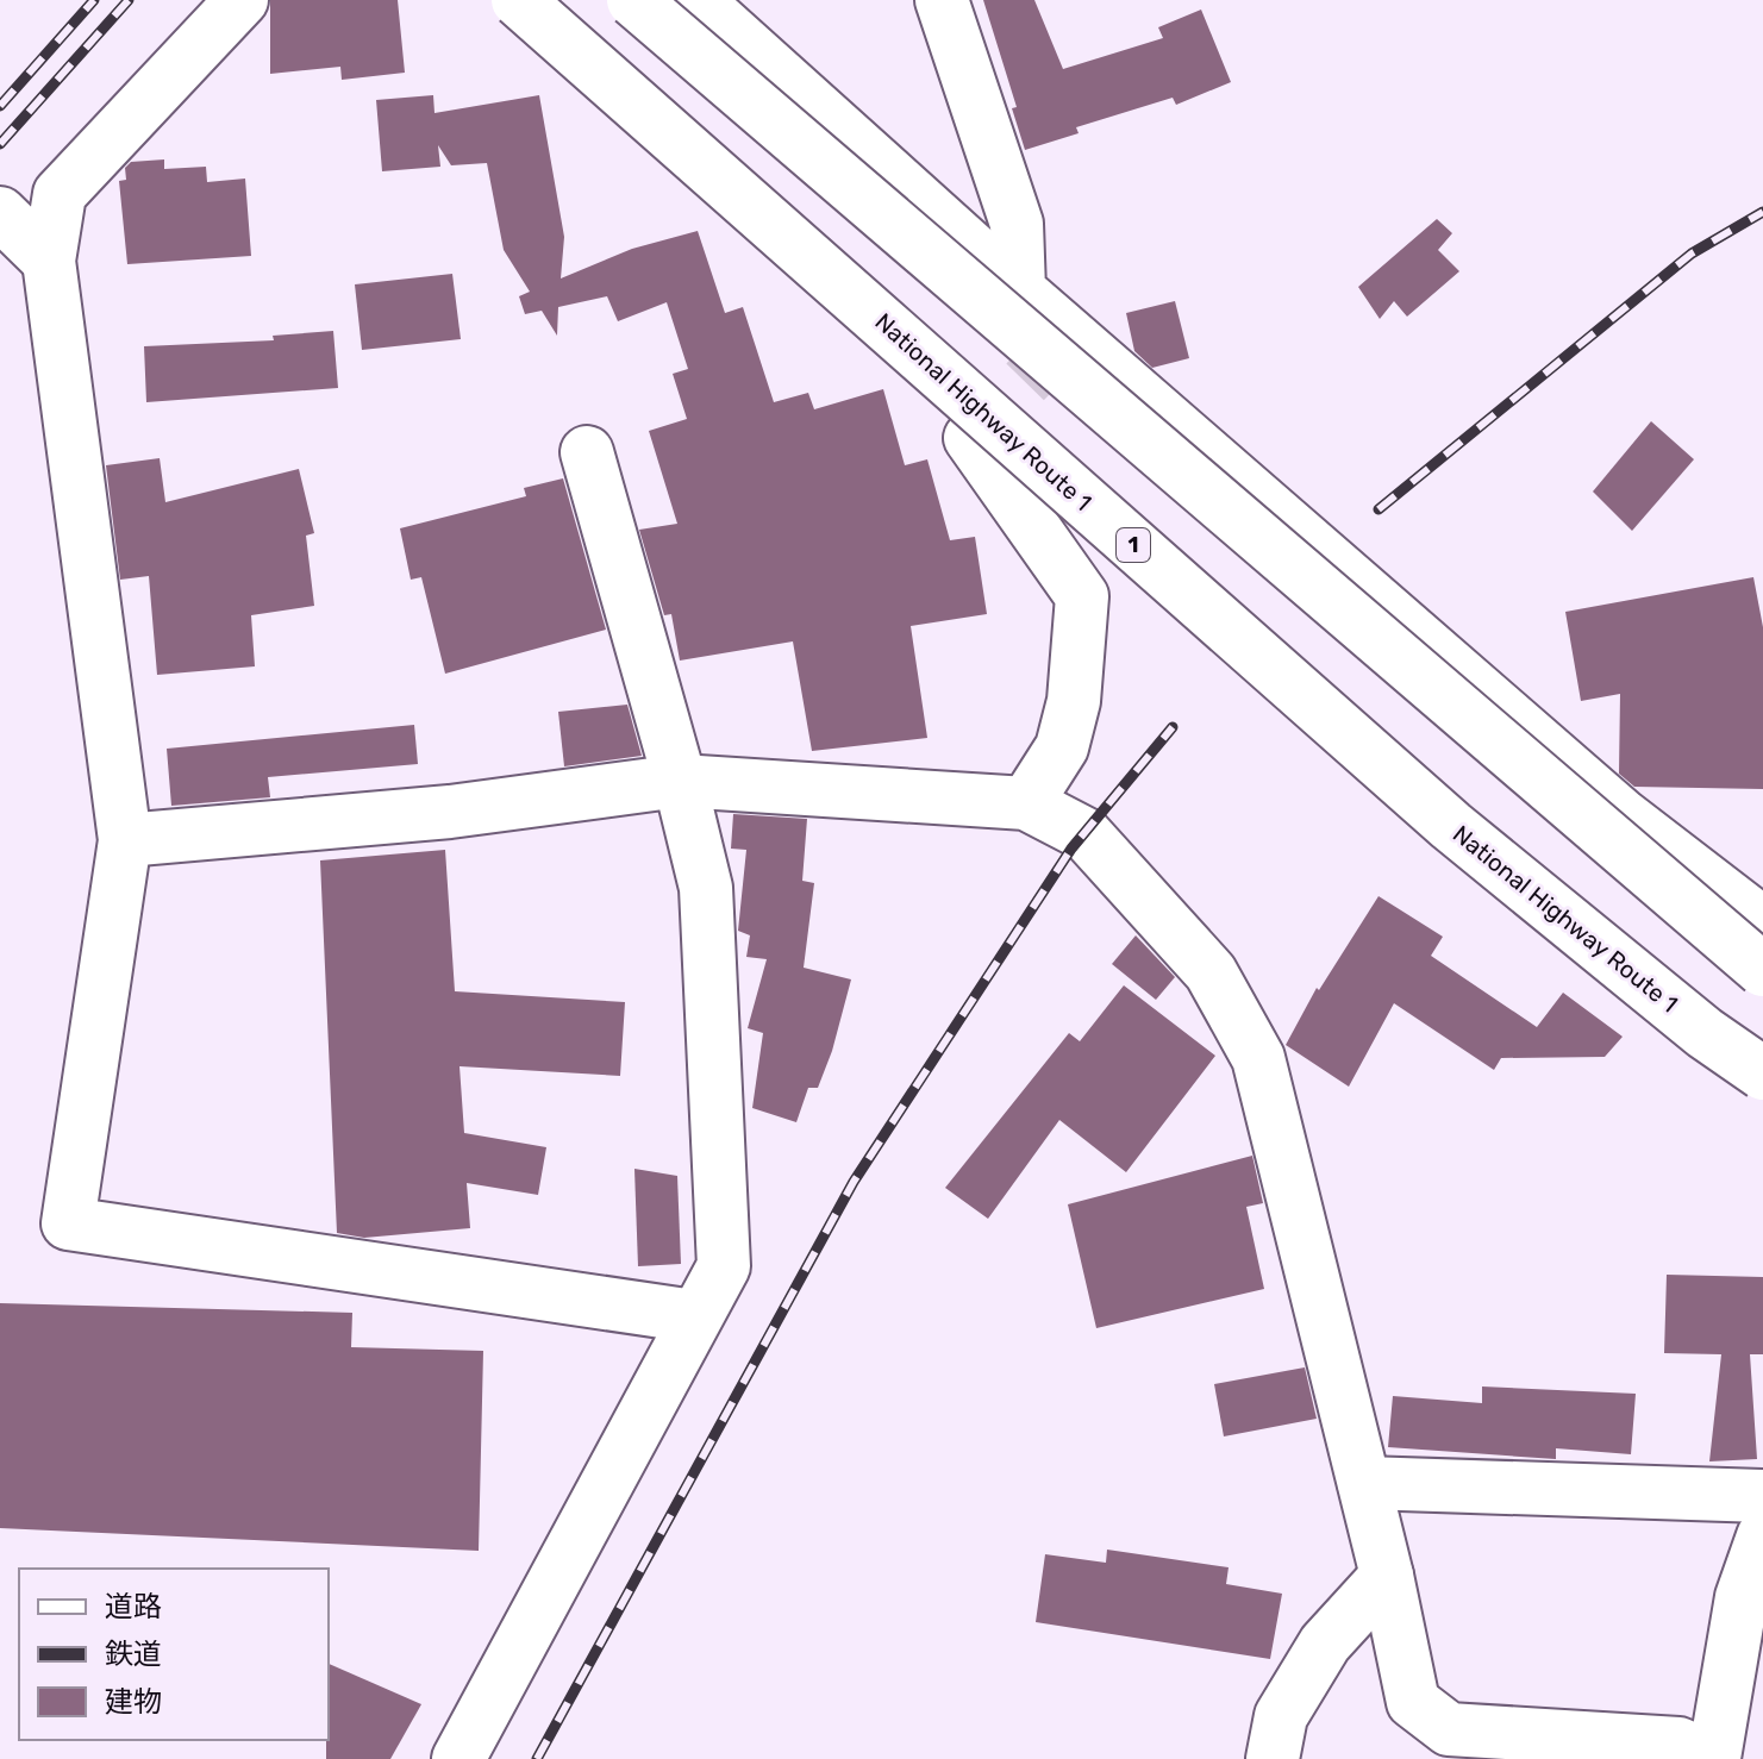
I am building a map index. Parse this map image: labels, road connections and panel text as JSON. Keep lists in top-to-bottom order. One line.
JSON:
{"streets":{"main road":["National Highway Route 1","1"]},"legend":["道路","鉄道","建物"]}
